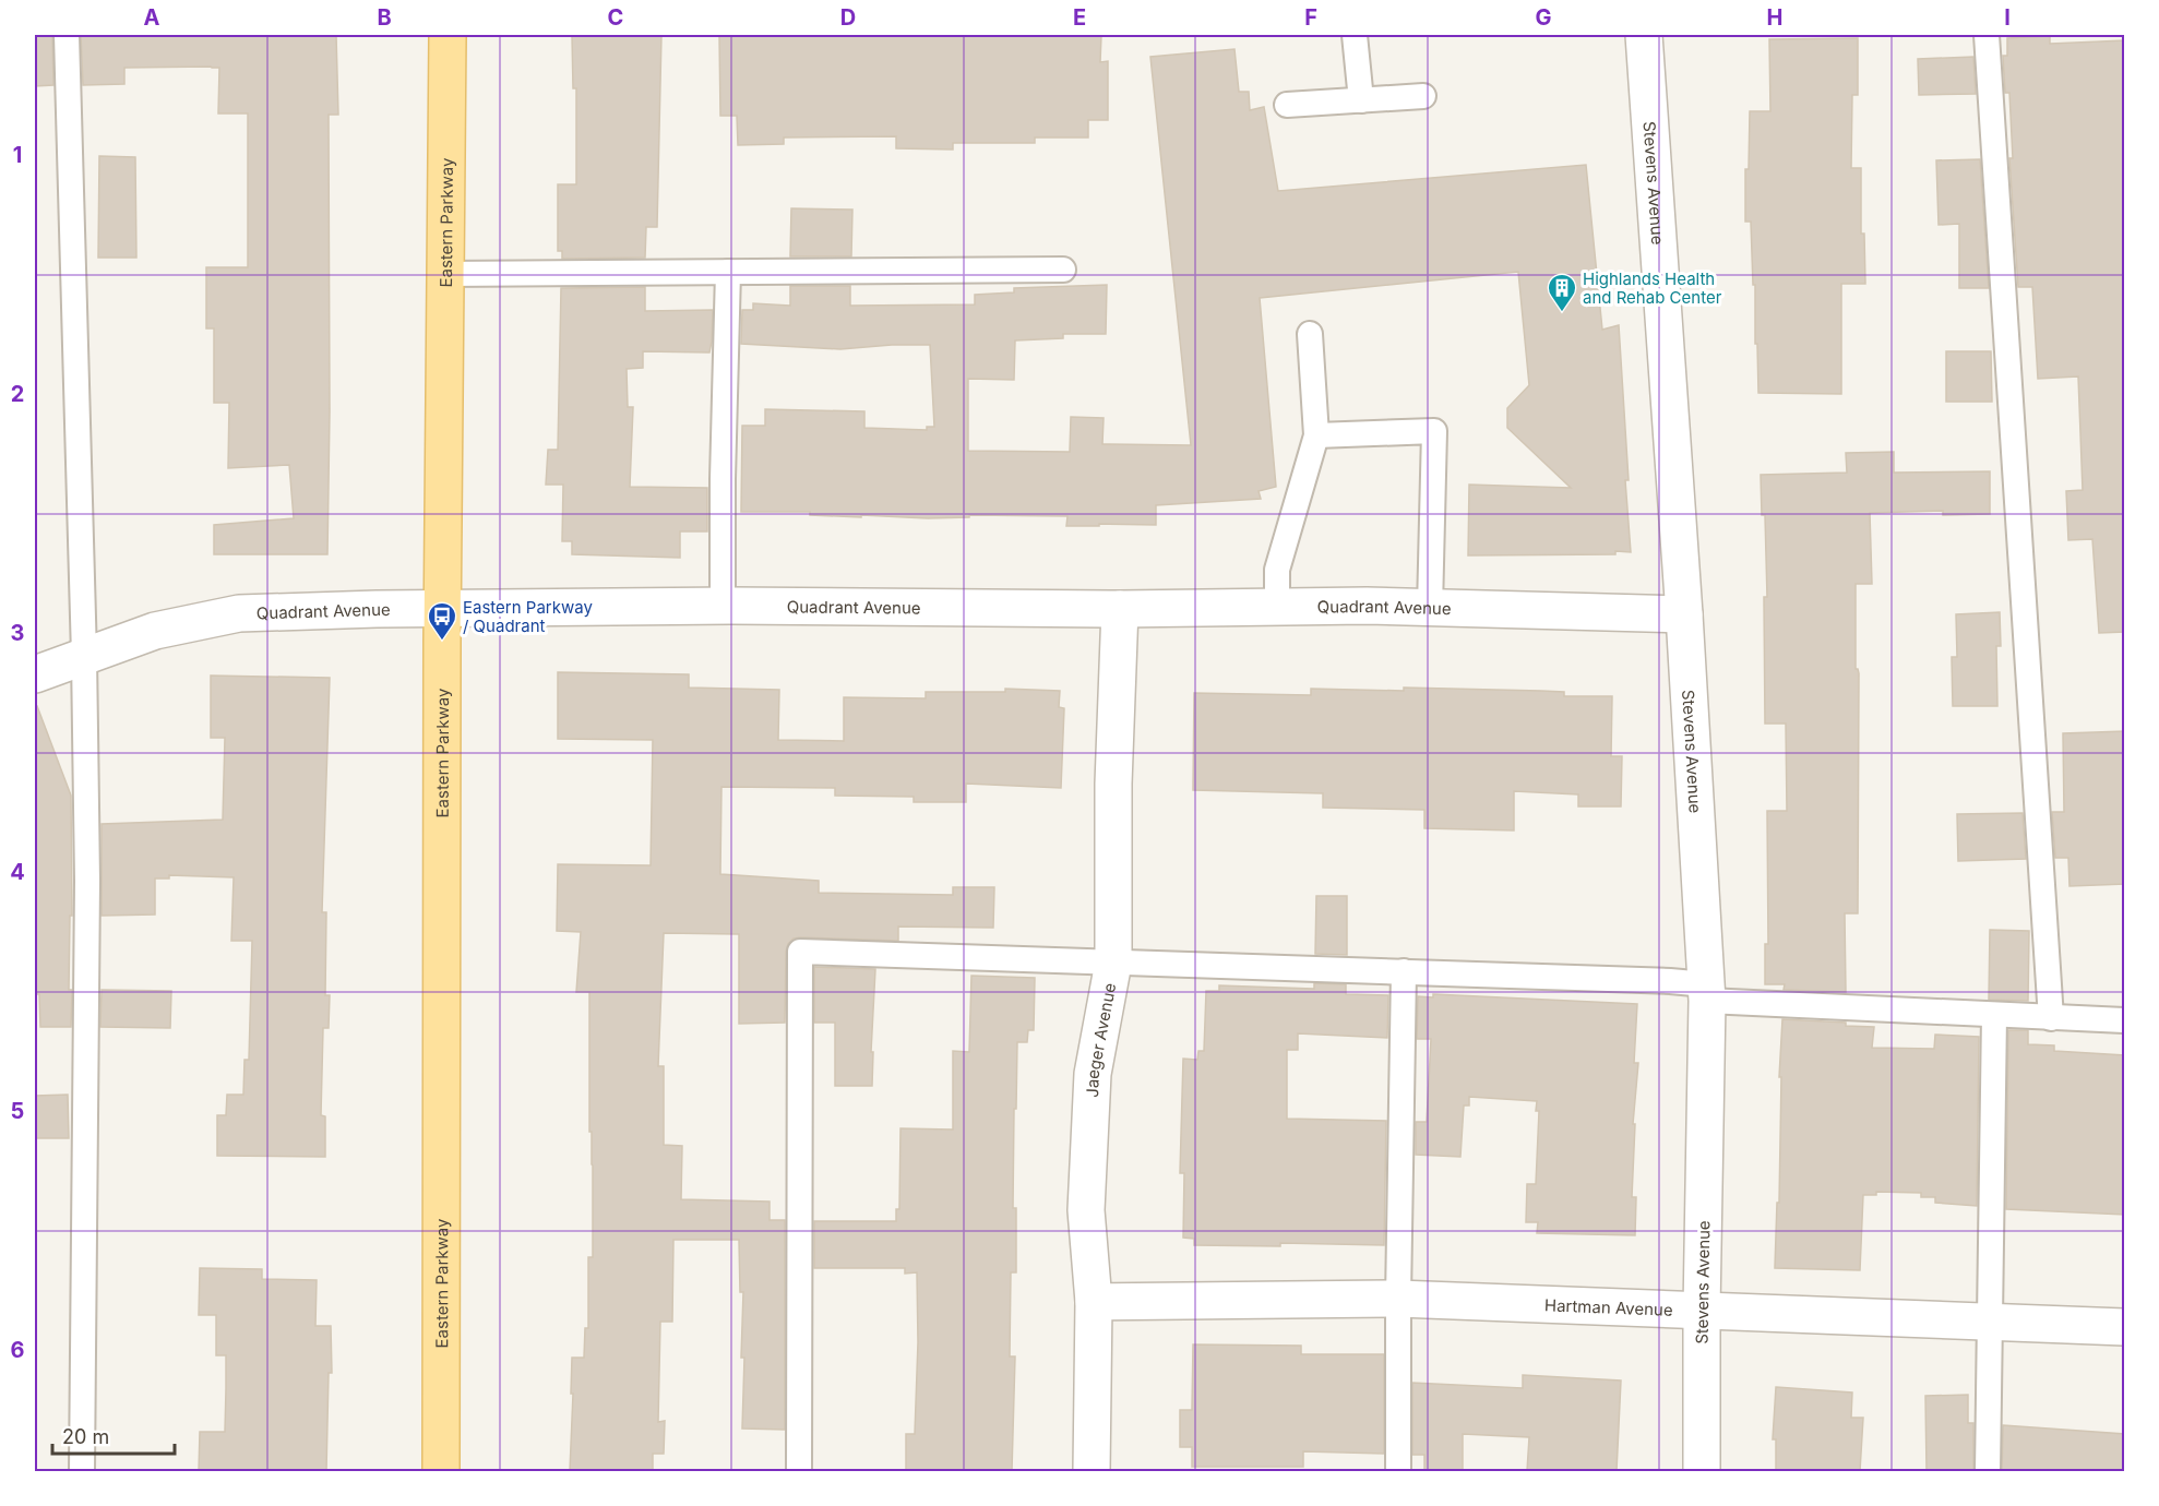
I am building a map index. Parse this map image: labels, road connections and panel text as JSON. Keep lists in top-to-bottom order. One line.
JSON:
{"streets":{"main road":["Eastern Parkway"],"street":["Stevens Avenue","Quadrant Avenue","Jaeger Avenue","Hartman Avenue"]},"crossings":[["Stevens Avenue","Quadrant Avenue"],["Stevens Avenue","Hartman Avenue"],["Eastern Parkway","Quadrant Avenue"],["Quadrant Avenue","Jaeger Avenue"],["Jaeger Avenue","Hartman Avenue"]],"places":{"building":["Highlands Health and Rehab Center"],"bus stop":["Eastern Parkway / Quadrant"]},"scale_bar":"20 m","grid":{"columns":["A","B","C","D","E","F","G","H","I"],"rows":["1","2","3","4","5","6"]}}
